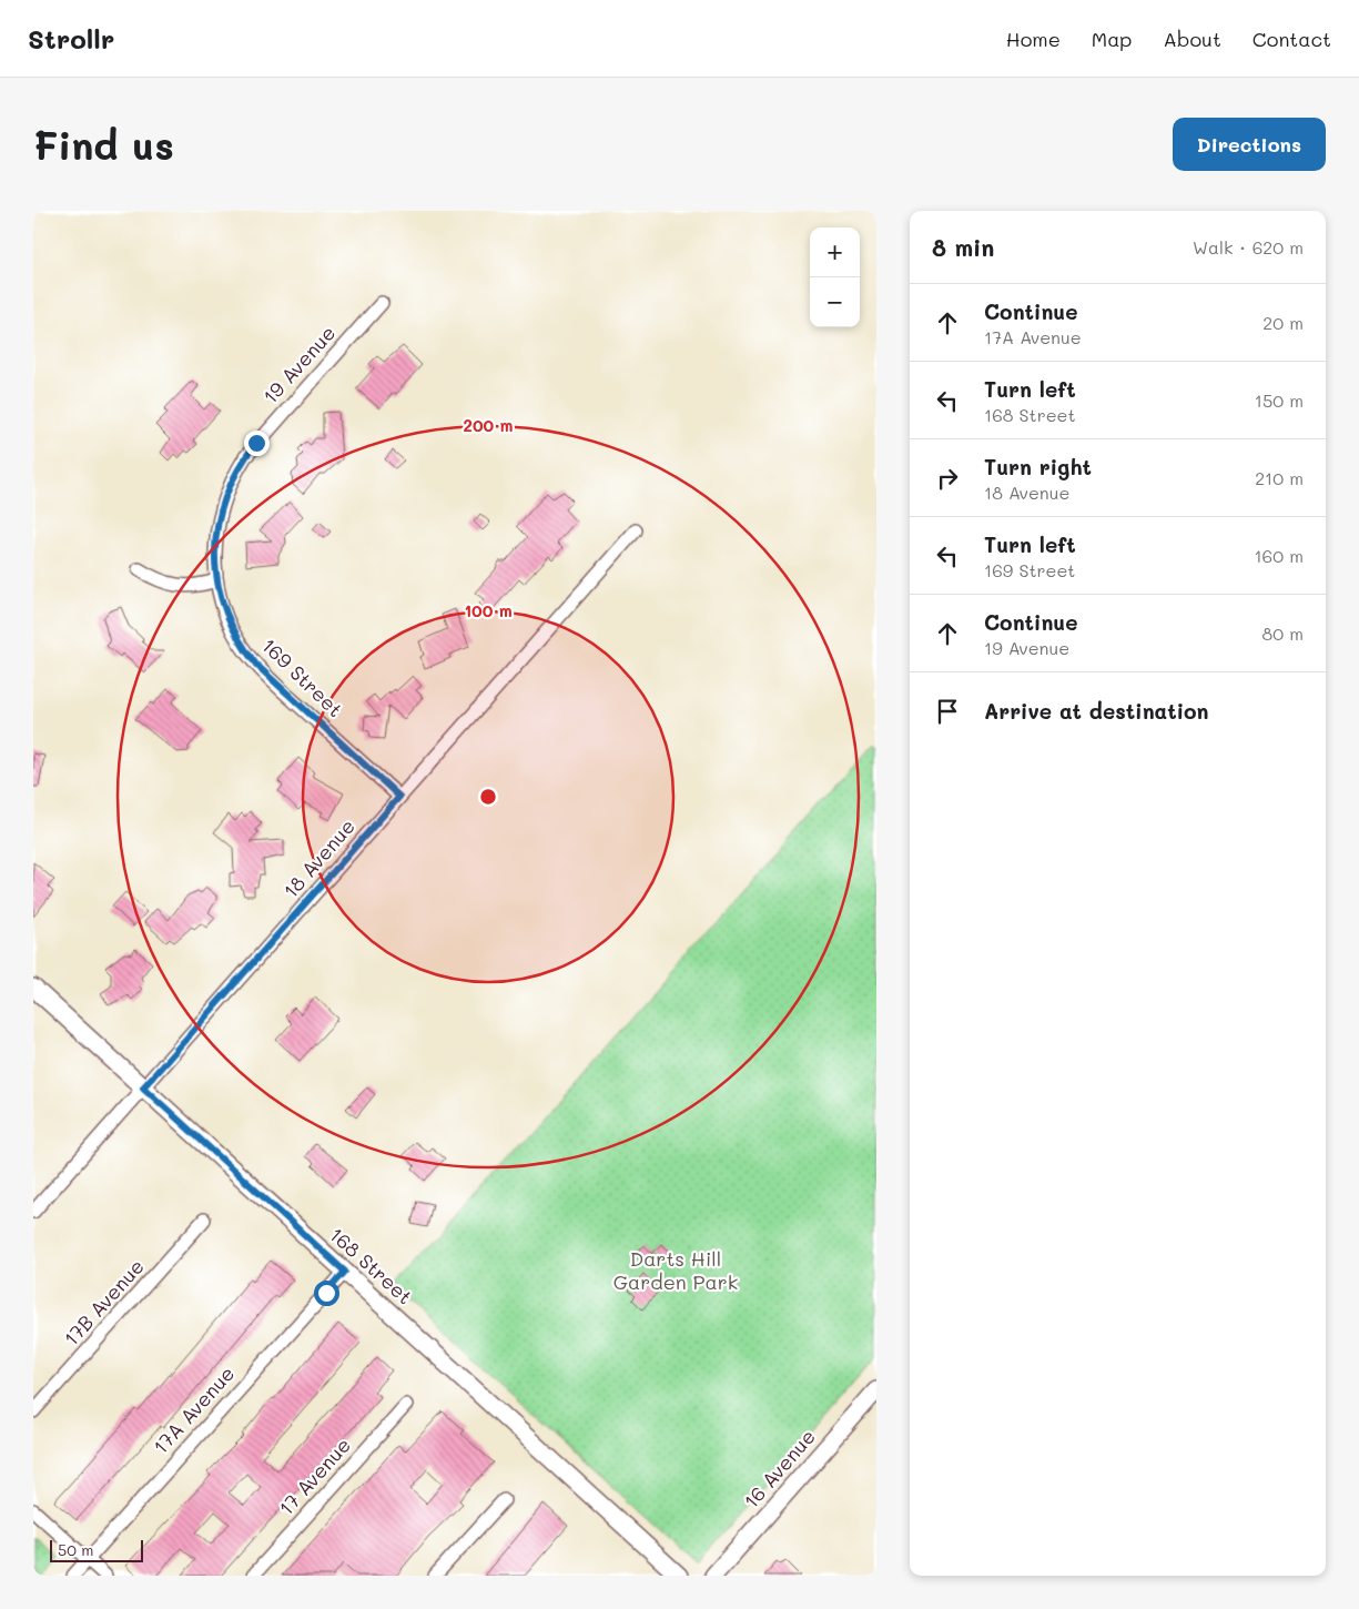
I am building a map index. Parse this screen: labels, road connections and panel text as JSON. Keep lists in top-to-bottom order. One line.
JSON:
{"streets":{"main road":["168 Street","16 Avenue"],"street":["19 Avenue","169 Street","18 Avenue","17B Avenue","17A Avenue","17 Avenue"]},"crossings":[["19 Avenue","169 Street"],["169 Street","18 Avenue"],["18 Avenue","168 Street"],["168 Street","17A Avenue"]],"parks":["Darts Hill Garden Park"],"scale_bar":"50 m","page":{"header":"Strollr","nav":["Home","Map","About","Contact"],"buttons":"Directions","title":"Find us","heading":["8 min","Walk · 620 m"],"map_buttons":["+","−"],"list":[["Continue","17A Avenue","20 m"],["Turn left","168 Street","150 m"],["Turn right","18 Avenue","210 m"],["Turn left","169 Street","160 m"],["Continue","19 Avenue","80 m"],"Arrive at destination"],"scale":"50 m"},"rings":["200 m","100 m"]}
